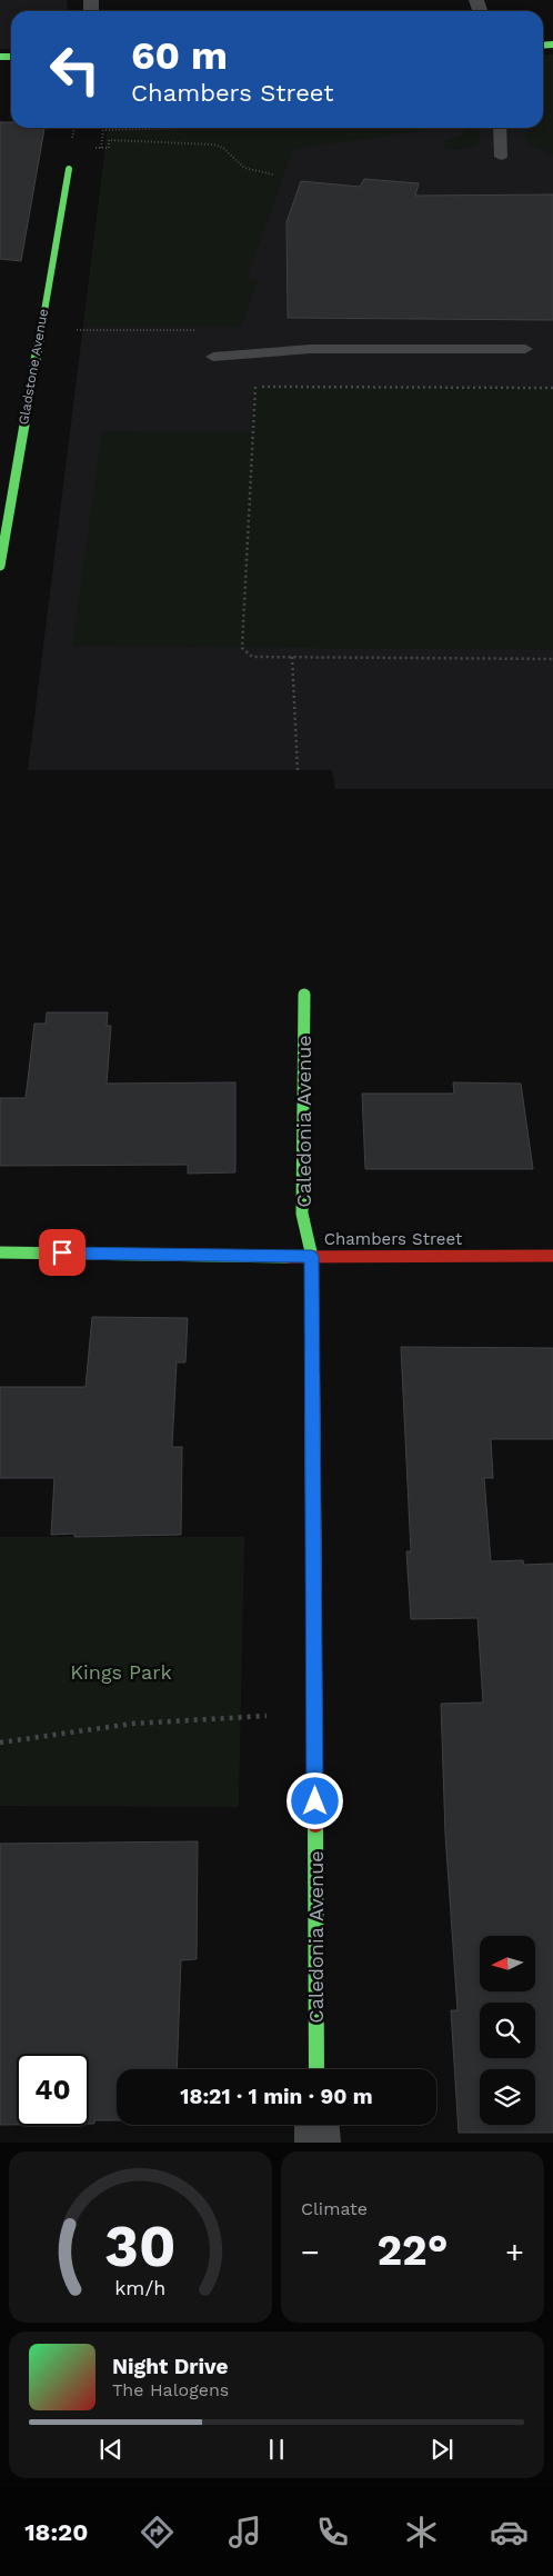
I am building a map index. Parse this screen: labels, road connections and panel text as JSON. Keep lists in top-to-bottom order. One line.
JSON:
{"streets":{"street":["Gladstone Avenue","Caledonia Avenue","Chambers Street"]},"crossings":[["Caledonia Avenue","Chambers Street"]],"parks":["Kings Park"],"north":"left","page":{"turn":["60 m","Chambers Street"],"limit":"40","trip":"18:21 · 1 min · 90 m","tile":"Climate","heat":["−","22°","+"],"song":["Night Drive","The Halogens"],"tabs":"18:20","gauge":["30","km/h"]}}
